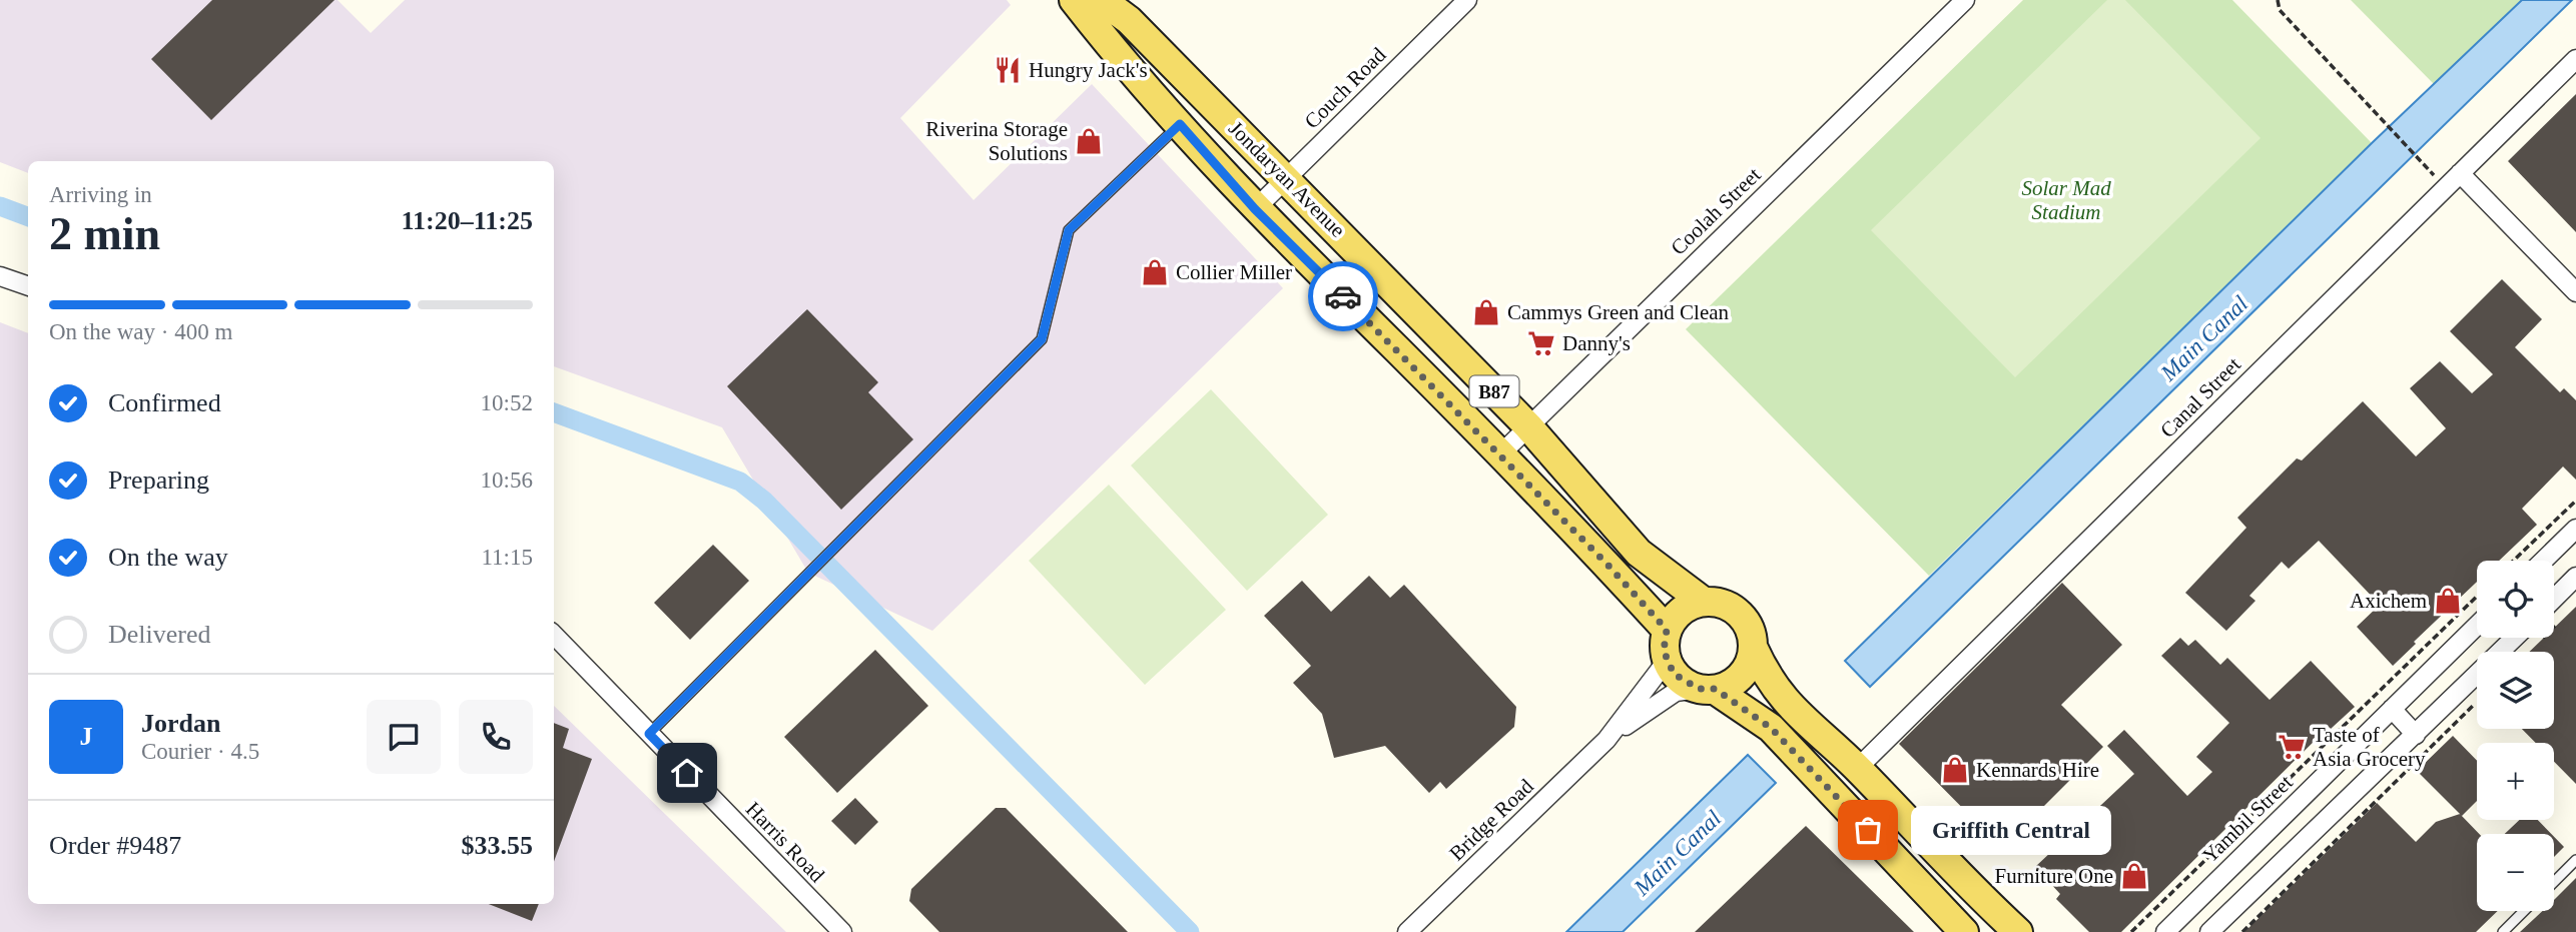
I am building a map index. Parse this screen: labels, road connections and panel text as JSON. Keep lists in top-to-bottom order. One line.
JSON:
{"streets":{"main road":["Jondaryan Avenue","B87"],"street":["Couch Road","Coolah Street","Canal Street","Yambil Street","Bridge Road","Harris Road"]},"crossings":[["Couch Road","Jondaryan Avenue"],["Jondaryan Avenue","Coolah Street"],["Jondaryan Avenue","B87"],["Jondaryan Avenue","Bridge Road"],["B87","Canal Street"],["B87","Bridge Road"]],"water":["Main Canal"],"parks":["Solar Mad Stadium"],"places":{"restaurant":["Hungry Jack's"],"shop":["Riverina Storage Solutions","Collier Miller","Cammys Green and Clean","Axichem","Kennards Hire","Furniture One"],"supermarket":["Danny's","Taste of Asia Grocery"],"other":["Griffith Central"]},"page":{"heading":["2 min","Arriving in","11:20–11:25"],"panel":["Jordan","Courier · 4.5","Order #9487","$33.55"],"bar":"On the way · 400 m","list":[["Confirmed","10:52"],["Preparing","10:56"],["On the way","11:15"],"Delivered"],"map_buttons":["+","−"],"round":"J","bubble":"Griffith Central"}}
